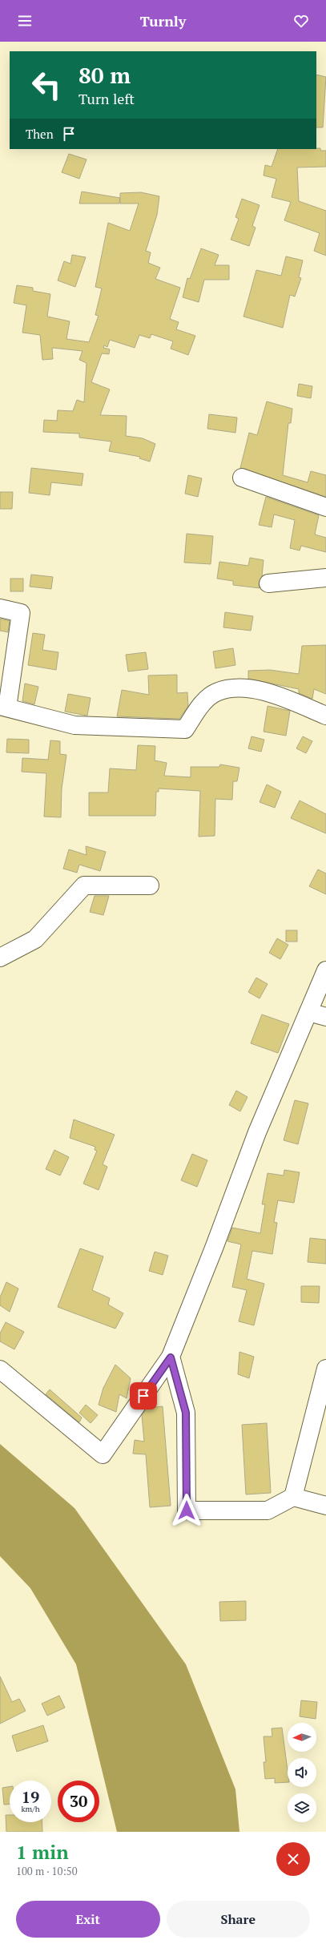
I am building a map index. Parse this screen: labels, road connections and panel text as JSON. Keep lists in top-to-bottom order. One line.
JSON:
{"north":"left","page":{"header":"Turnly","turn":["80 m","Turn left"],"then":"Then","speed":"19 km/h","limit":"30","heading":["1 min","100 m · 10:50"],"buttons":["Exit","Share"]}}
